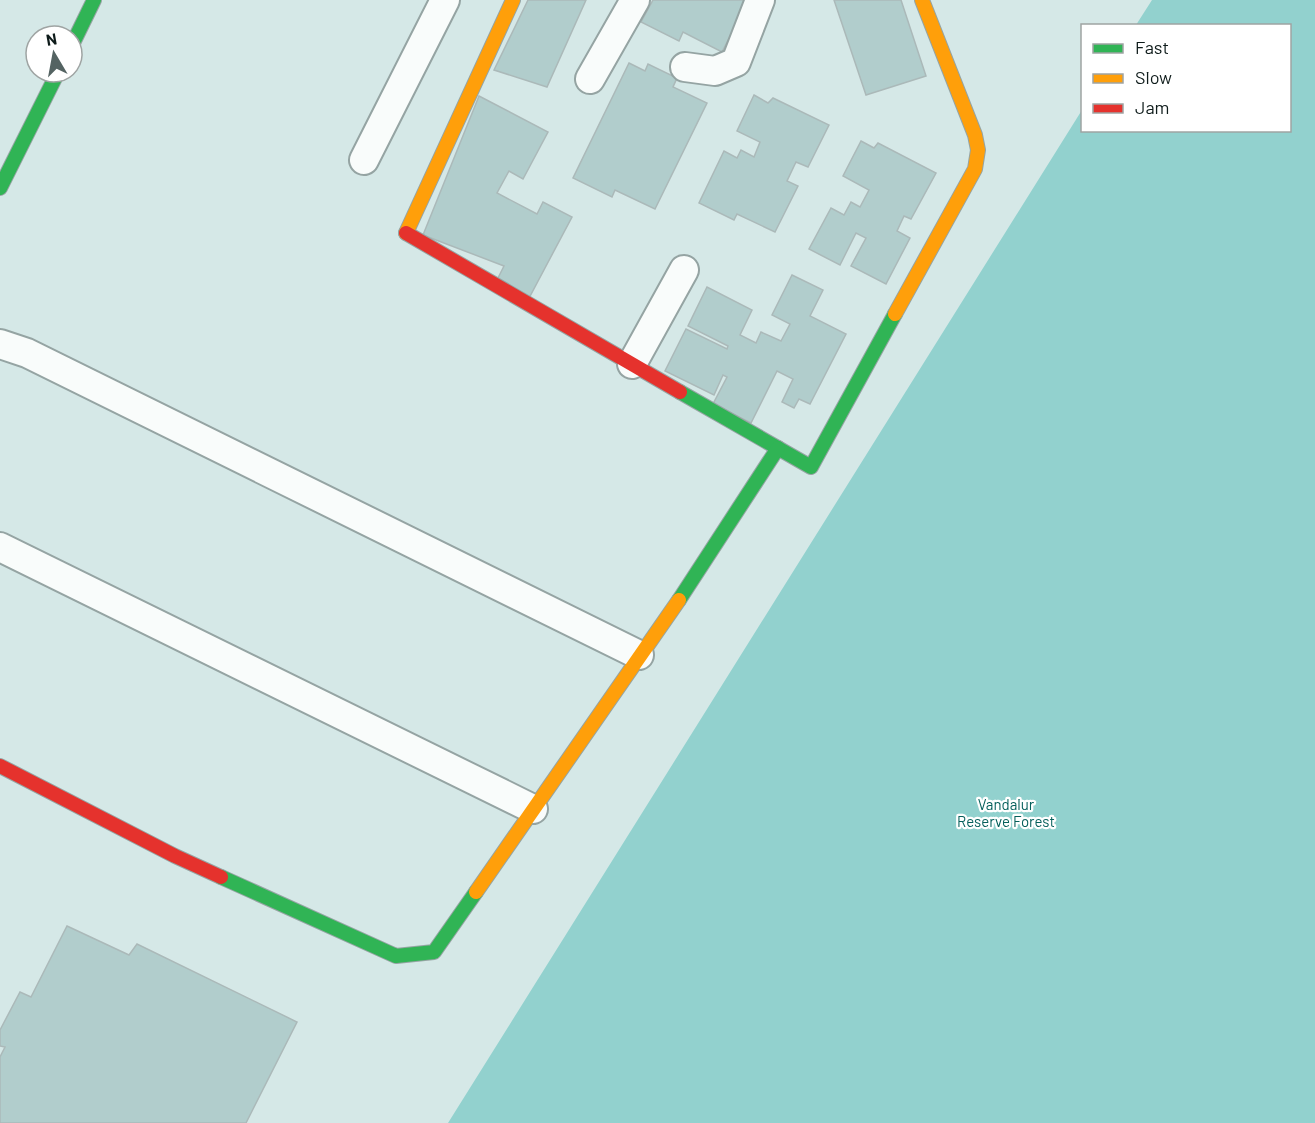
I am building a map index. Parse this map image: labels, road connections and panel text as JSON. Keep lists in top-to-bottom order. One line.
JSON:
{"parks":["Vandalur Reserve Forest"],"legend":["Fast","Slow","Jam"],"north":"top"}
